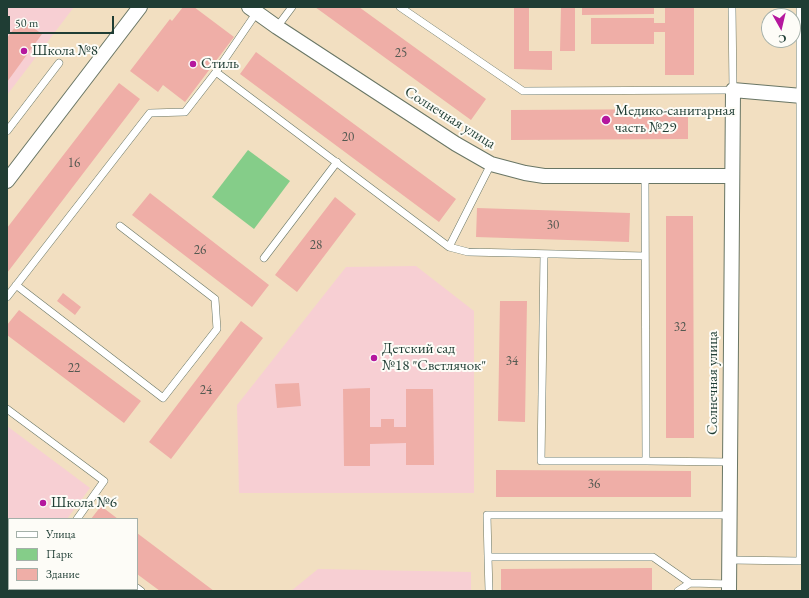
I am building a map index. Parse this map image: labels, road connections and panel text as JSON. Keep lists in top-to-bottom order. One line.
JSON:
{"streets":{"street":["Солнечная улица"]},"places":["Школа №8","Стиль","Медико-санитарная часть №29","Детский сад №18 \"Светлячок\"","Школа №6"],"house_numbers":["25","20","16","30","28","26","32","34","22","24","36"],"legend":["Улица","Парк","Здание"],"scale_bar":"50 m","north":"bottom"}
